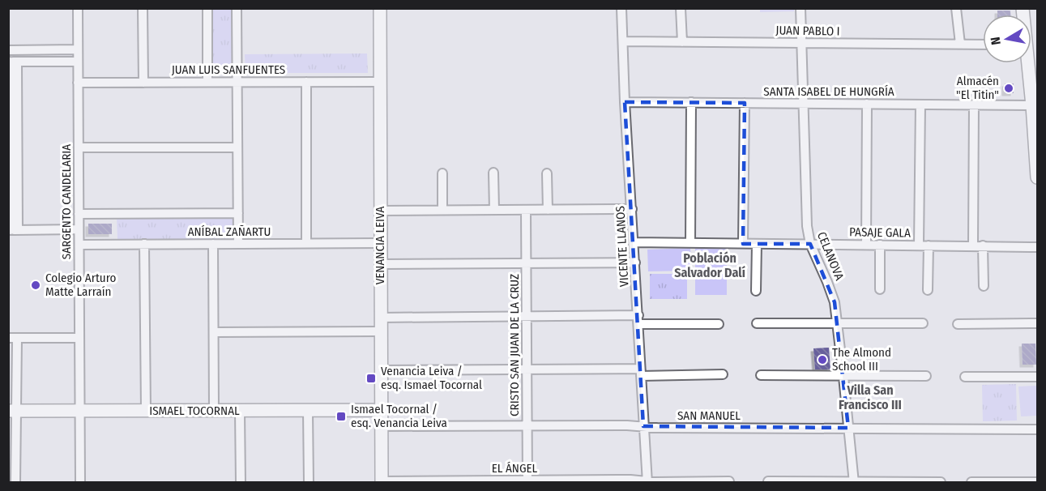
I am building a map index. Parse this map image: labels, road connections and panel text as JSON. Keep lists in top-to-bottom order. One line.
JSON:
{"streets":{"street":["JUAN PABLO I","JUAN LUIS SANFUENTES","SANTA ISABEL DE HUNGRÍA","SARGENTO CANDELARIA","ANÍBAL ZAÑARTU","PASAJE GALA","VENANCIA LEIVA","VICENTE LLANOS","CELANOVA","CRISTO SAN JUAN DE LA CRUZ","ISMAEL TOCORNAL","SAN MANUEL","EL ÁNGEL"]},"crossings":[["JUAN PABLO I","VICENTE LLANOS"],["JUAN PABLO I","CELANOVA"],["JUAN LUIS SANFUENTES","SARGENTO CANDELARIA"],["JUAN LUIS SANFUENTES","VENANCIA LEIVA"],["SANTA ISABEL DE HUNGRÍA","VICENTE LLANOS"],["SANTA ISABEL DE HUNGRÍA","CELANOVA"],["SARGENTO CANDELARIA","ANÍBAL ZAÑARTU"],["SARGENTO CANDELARIA","ISMAEL TOCORNAL"],["ANÍBAL ZAÑARTU","VENANCIA LEIVA"],["PASAJE GALA","VICENTE LLANOS"],["PASAJE GALA","CELANOVA"],["VENANCIA LEIVA","ISMAEL TOCORNAL"],["VENANCIA LEIVA","SAN MANUEL"],["VENANCIA LEIVA","EL ÁNGEL"],["VICENTE LLANOS","SAN MANUEL"],["VICENTE LLANOS","EL ÁNGEL"],["CELANOVA","SAN MANUEL"],["CRISTO SAN JUAN DE LA CRUZ","SAN MANUEL"],["CRISTO SAN JUAN DE LA CRUZ","EL ÁNGEL"]],"districts":["Población Salvador Dalí","Villa San Francisco III"],"places":{"other":["Almacén \"El Titin\"","Colegio Arturo Matte Larraín","The Almond School III"],"transit":["Venancia Leiva / esq. Ismael Tocornal","Ismael Tocornal / esq. Venancia Leiva"]},"north":"left"}
